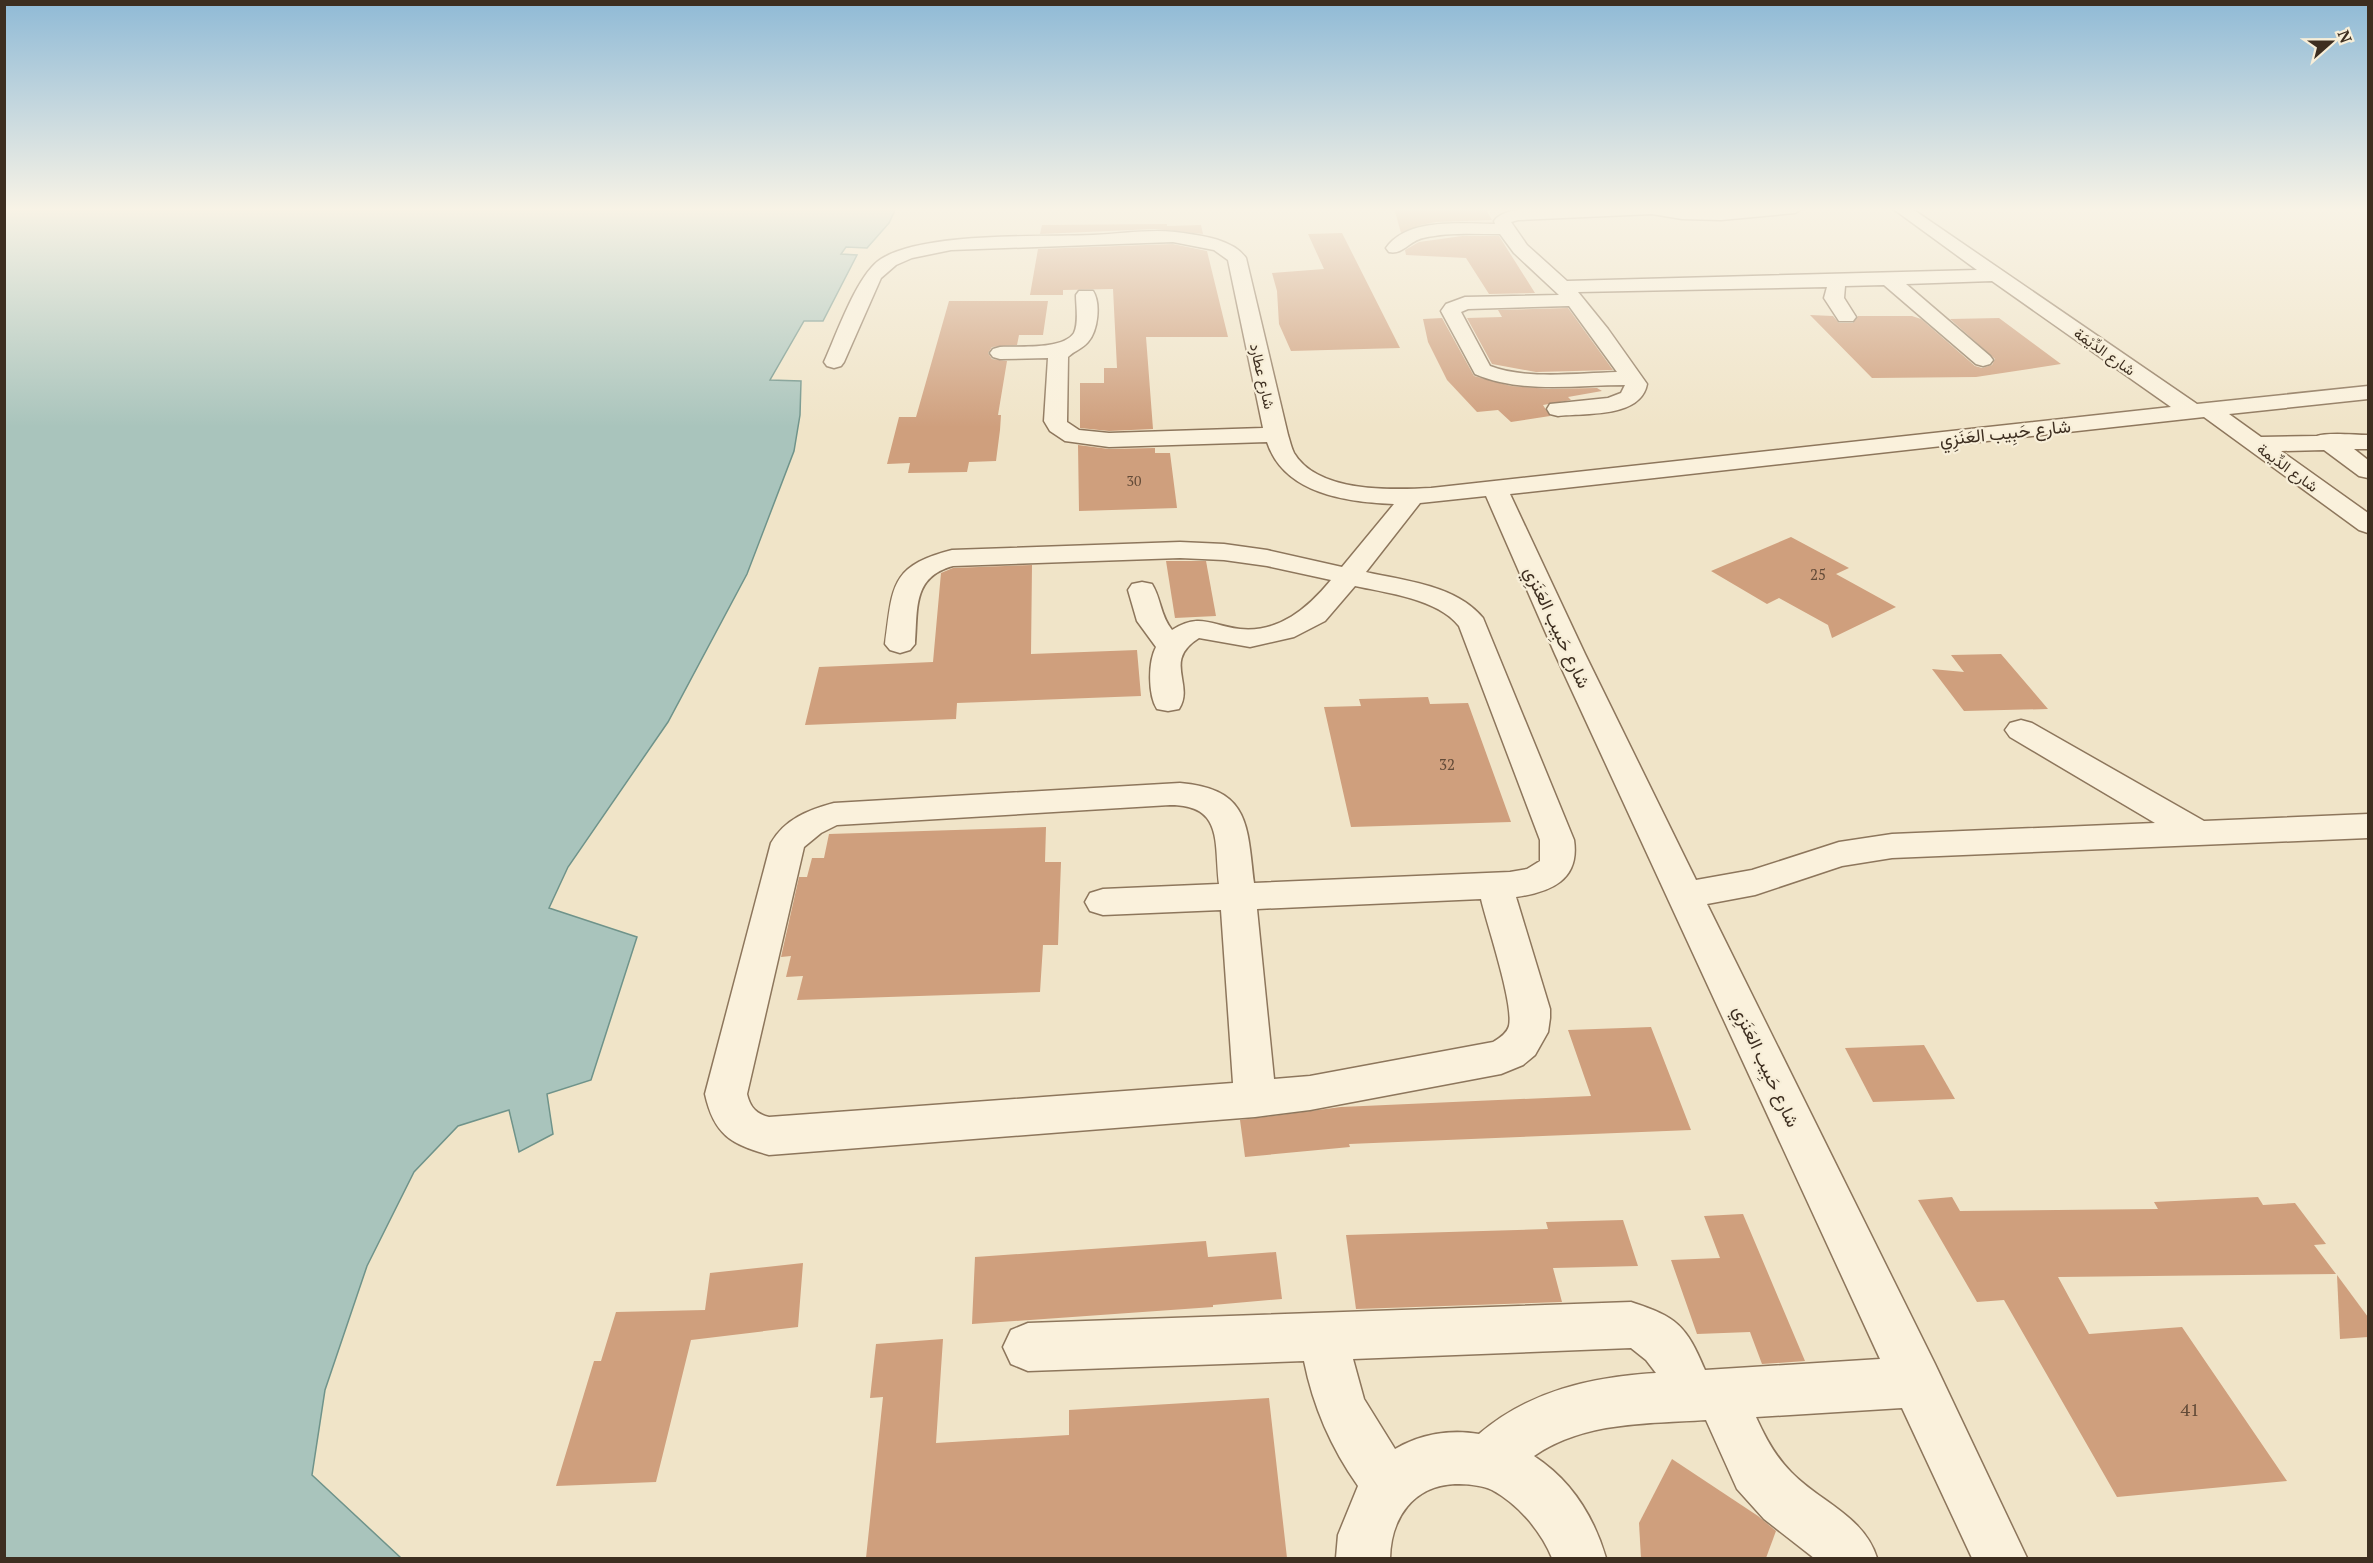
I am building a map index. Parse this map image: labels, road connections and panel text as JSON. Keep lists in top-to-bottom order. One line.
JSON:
{"streets":{"street":["شارع الدِّيْمَة","شارع عطارد","شارع حَبِيب العَنَزِي","شارع الدِّيمة"]},"crossings":[["شارع الدِّيْمَة","شارع حَبِيب العَنَزِي"],["شارع الدِّيْمَة","شارع الدِّيمة"],["شارع عطارد","شارع حَبِيب العَنَزِي"],["شارع حَبِيب العَنَزِي","شارع الدِّيمة"]],"house_numbers":["30","25","32","41"],"north":"right"}
